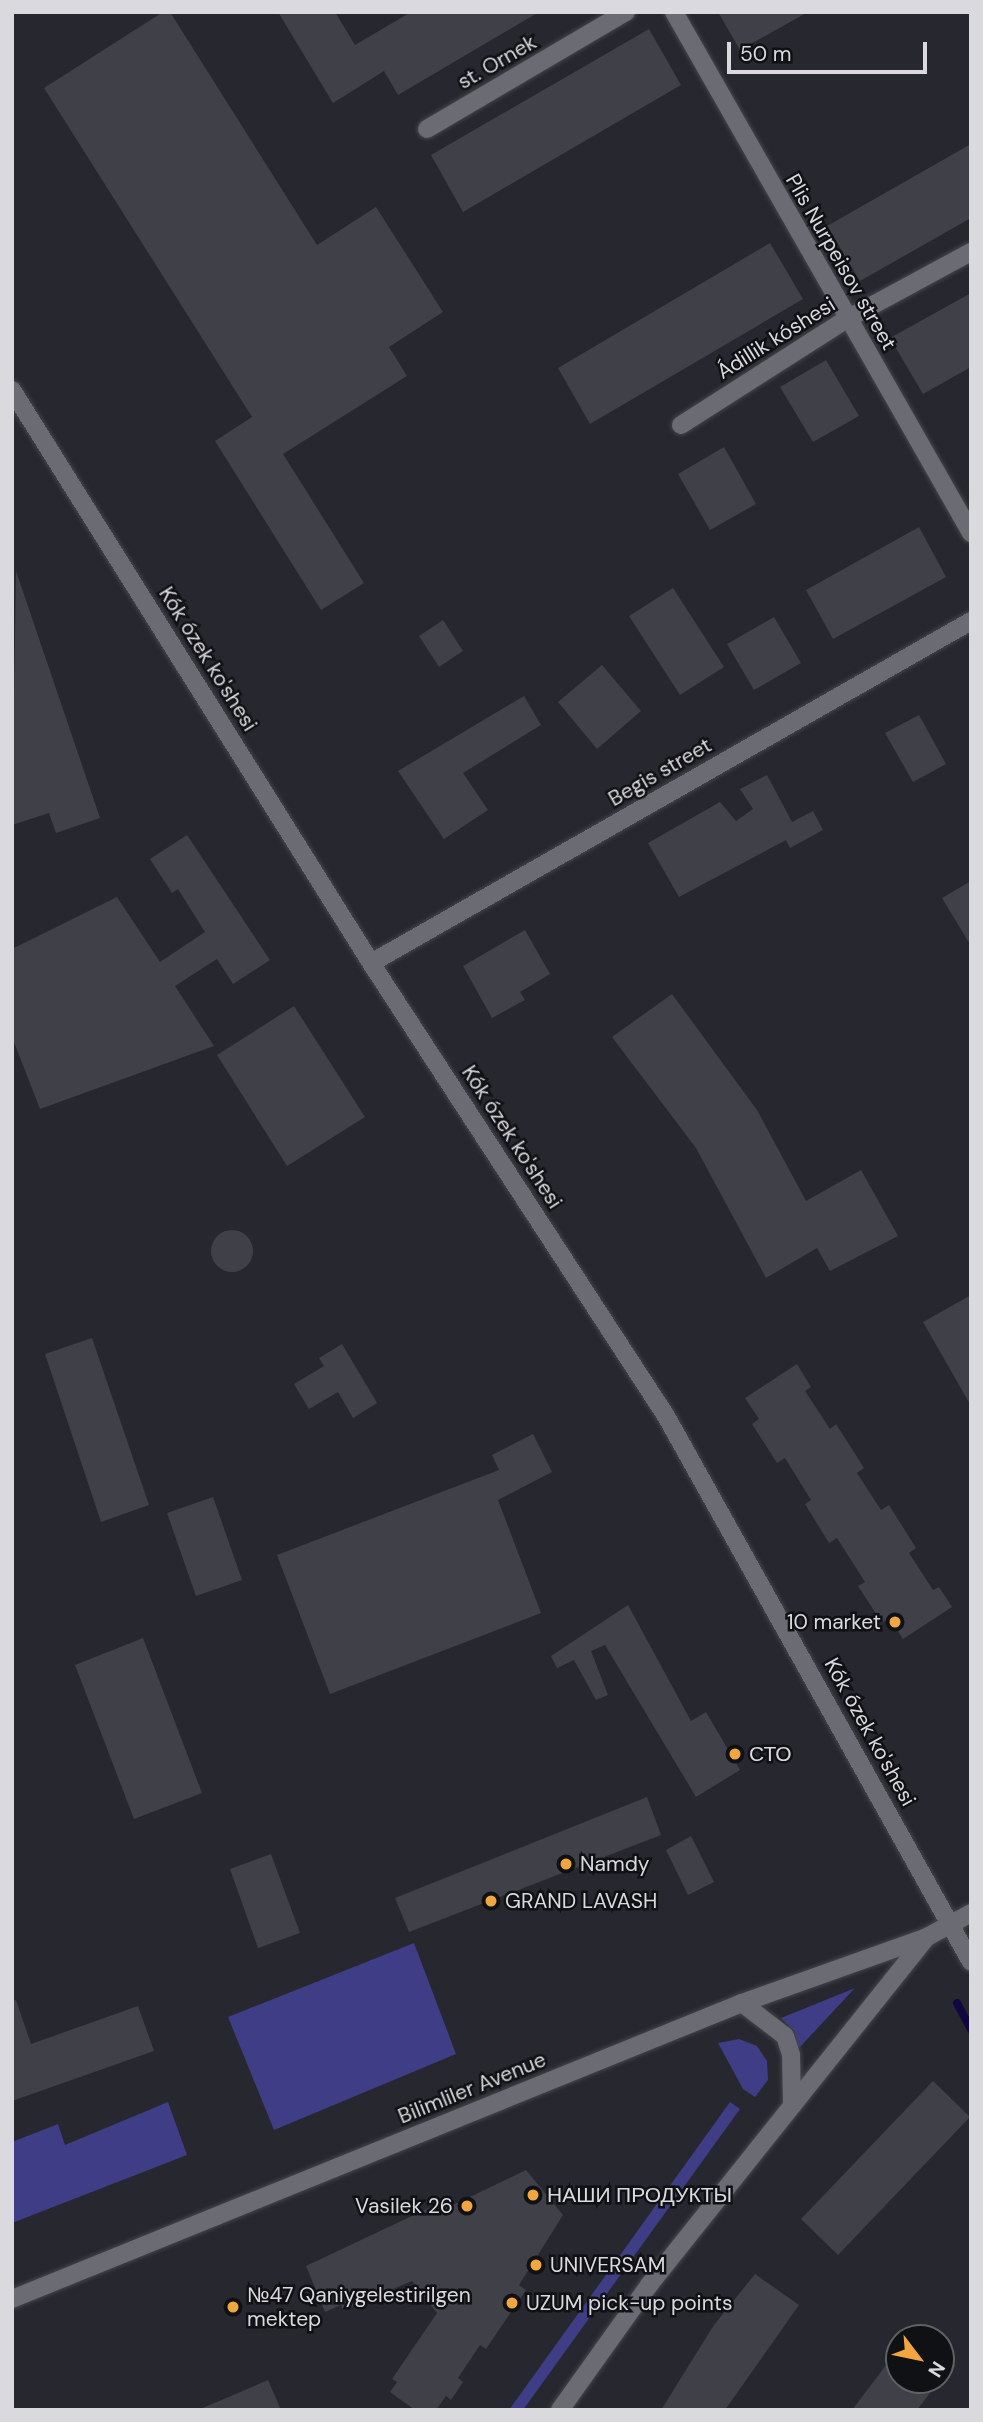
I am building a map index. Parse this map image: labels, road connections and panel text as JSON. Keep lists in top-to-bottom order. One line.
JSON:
{"streets":{"street":["st. Ornek","Plis Nurpeisov street","Ádillik kóshesi","Kók ózek ko'shesi","Begis street","Bilimliler Avenue"]},"crossings":[["Plis Nurpeisov street","Ádillik kóshesi"],["Kók ózek ko'shesi","Begis street"],["Kók ózek ko'shesi","Bilimliler Avenue"]],"places":["10 market","СТО","Namdy","GRAND LAVASH","НАШИ ПРОДУКТЫ","Vasilek 26","UNIVERSAM","UZUM pick-up points","№47 Qaniygelestirilgen mektep"],"scale_bar":"50 m","north":"bottom right"}
